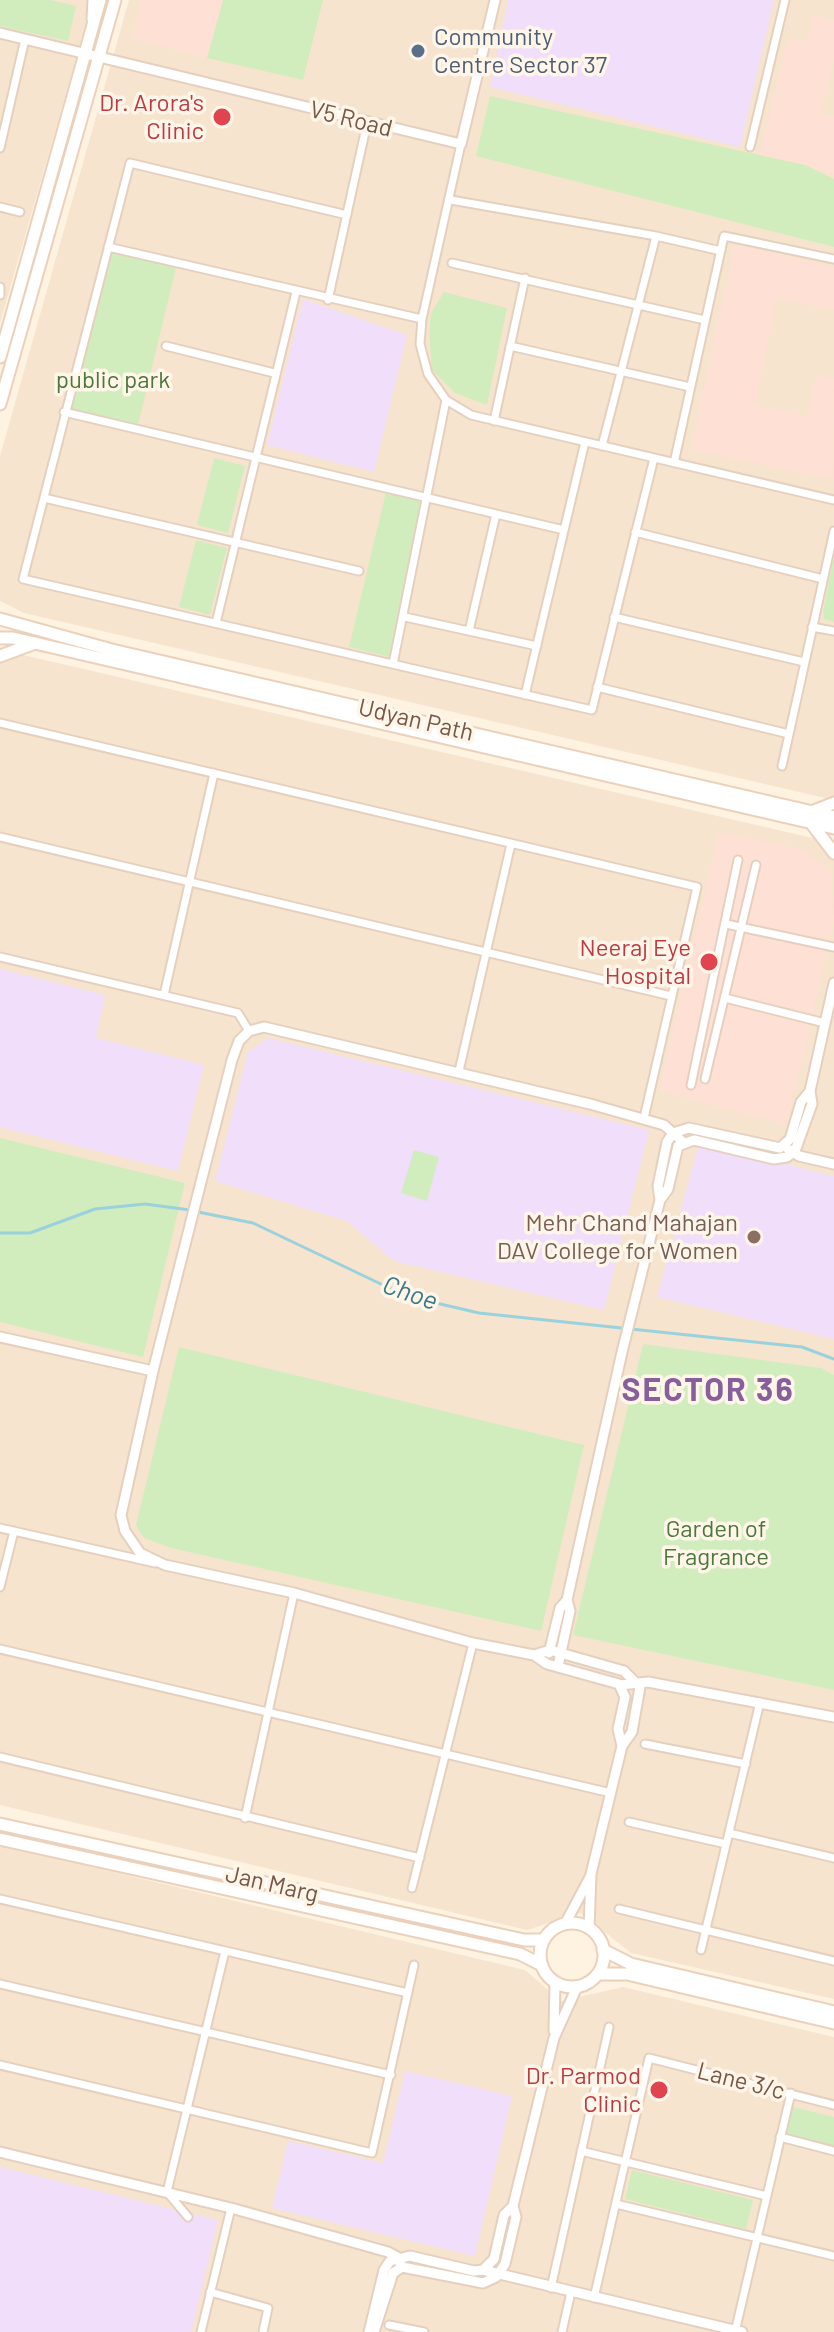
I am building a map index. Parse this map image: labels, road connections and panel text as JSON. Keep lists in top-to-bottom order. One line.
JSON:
{"streets":{"main road":["Udyan Path","Jan Marg"],"street":["V5 Road","Lane 3/c"]},"districts":["SECTOR 36"],"water":["Choe"],"parks":["public park","Garden of Fragrance"],"places":["Community Centre Sector 37","Dr. Arora's Clinic","Neeraj Eye Hospital","Mehr Chand Mahajan DAV College for Women","Dr. Parmod Clinic"]}
